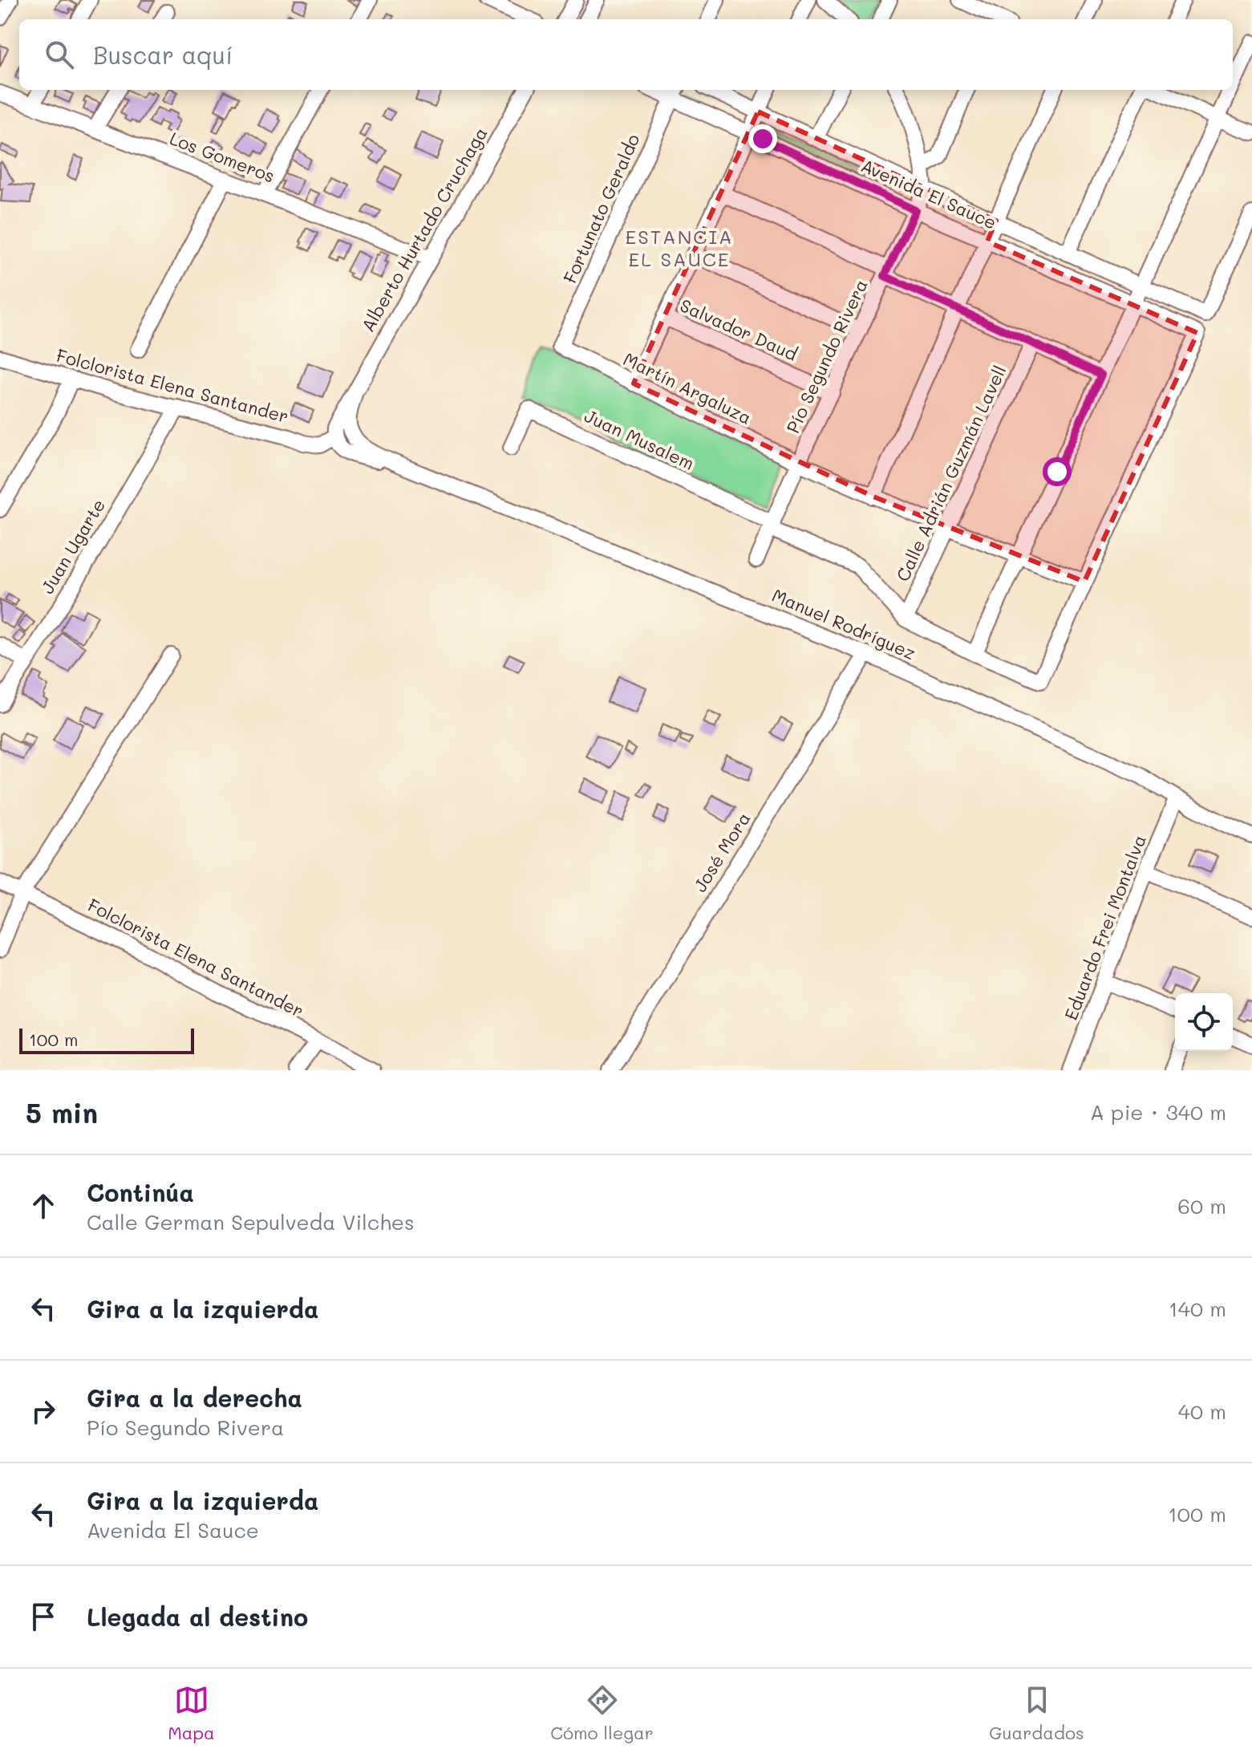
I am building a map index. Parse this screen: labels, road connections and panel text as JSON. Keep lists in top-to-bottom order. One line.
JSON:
{"streets":{"street":["Los Gomeros","Avenida El Sauce","Fortunato Geraldo","Alberto Hurtado Cruchaga","Salvador Daud","Pío Segundo Rivera","Folclorista Elena Santander","Martín Argaluza","Juan Musalem","Calle Adrián Guzmán Lavell","Juan Ugarte","Manuel Rodríguez","José Mora","Eduardo Frei Montalva"]},"crossings":[["Los Gomeros","Alberto Hurtado Cruchaga"],["Avenida El Sauce","Fortunato Geraldo"],["Avenida El Sauce","Pío Segundo Rivera"],["Avenida El Sauce","Martín Argaluza"],["Fortunato Geraldo","Martín Argaluza"],["Alberto Hurtado Cruchaga","Manuel Rodríguez"],["Salvador Daud","Pío Segundo Rivera"],["Pío Segundo Rivera","Martín Argaluza"],["Pío Segundo Rivera","Juan Musalem"],["Folclorista Elena Santander","Juan Ugarte"],["Folclorista Elena Santander","Manuel Rodríguez"],["Martín Argaluza","Calle Adrián Guzmán Lavell"],["Manuel Rodríguez","José Mora"],["Manuel Rodríguez","Eduardo Frei Montalva"]],"districts":["ESTANCIA EL SAUCE"],"scale_bar":"100 m","page":{"search":"Buscar aquí","scale":"100 m","heading":["5 min","A pie · 340 m"],"list":[["Continúa","Calle German Sepulveda Vilches","60 m"],["Gira a la izquierda","140 m"],["Gira a la derecha","Pío Segundo Rivera","40 m"],["Gira a la izquierda","Avenida El Sauce","100 m"],"Llegada al destino"],"nav":["Mapa","Cómo llegar","Guardados"]}}
